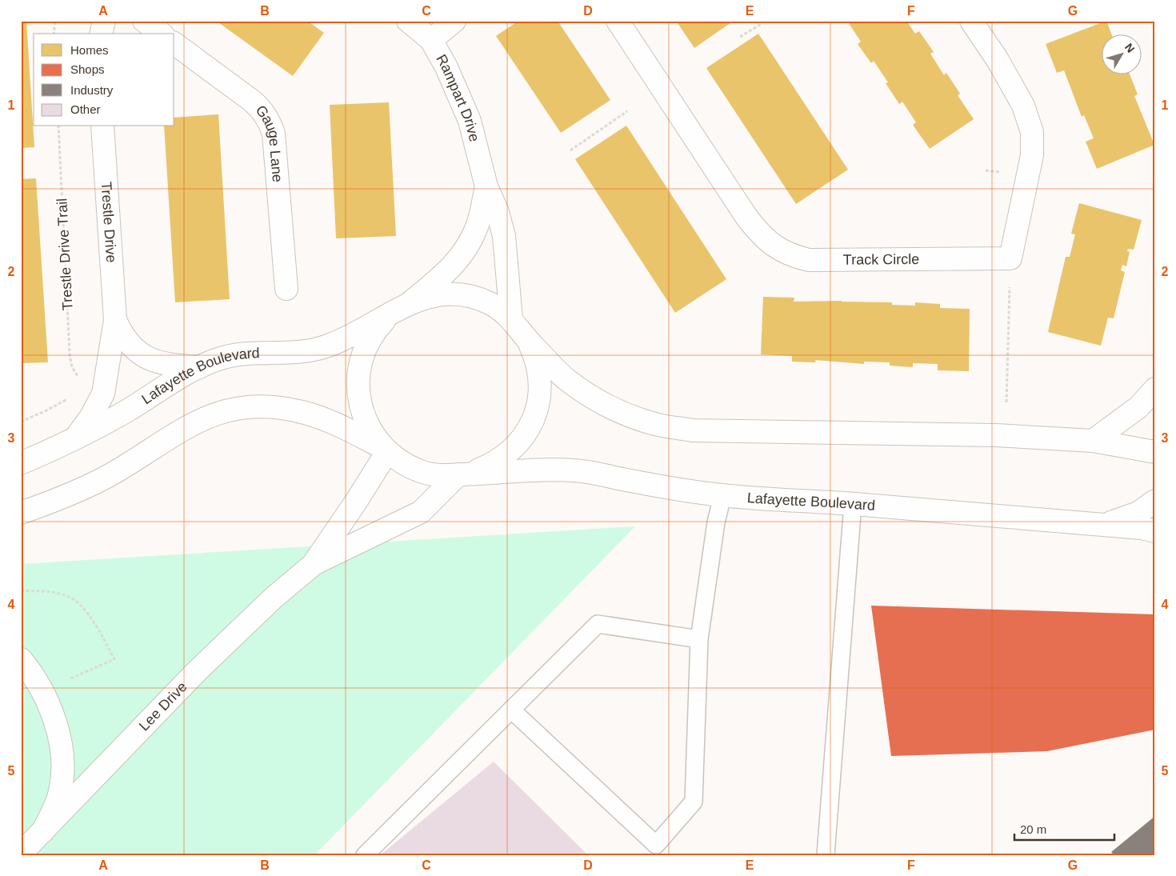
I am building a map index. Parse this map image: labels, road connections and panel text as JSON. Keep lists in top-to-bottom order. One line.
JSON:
{"streets":{"main road":["Rampart Drive","Gauge Lane","Trestle Drive","Track Circle","Lafayette Boulevard","Lee Drive"],"path":["Trestle Drive Trail"]},"crossings":[["Rampart Drive","Lafayette Boulevard"]],"legend":["Homes","Shops","Industry","Other"],"scale_bar":"20 m","north":"top right","grid":{"columns":["A","B","C","D","E","F","G"],"rows":["1","2","3","4","5"]}}
